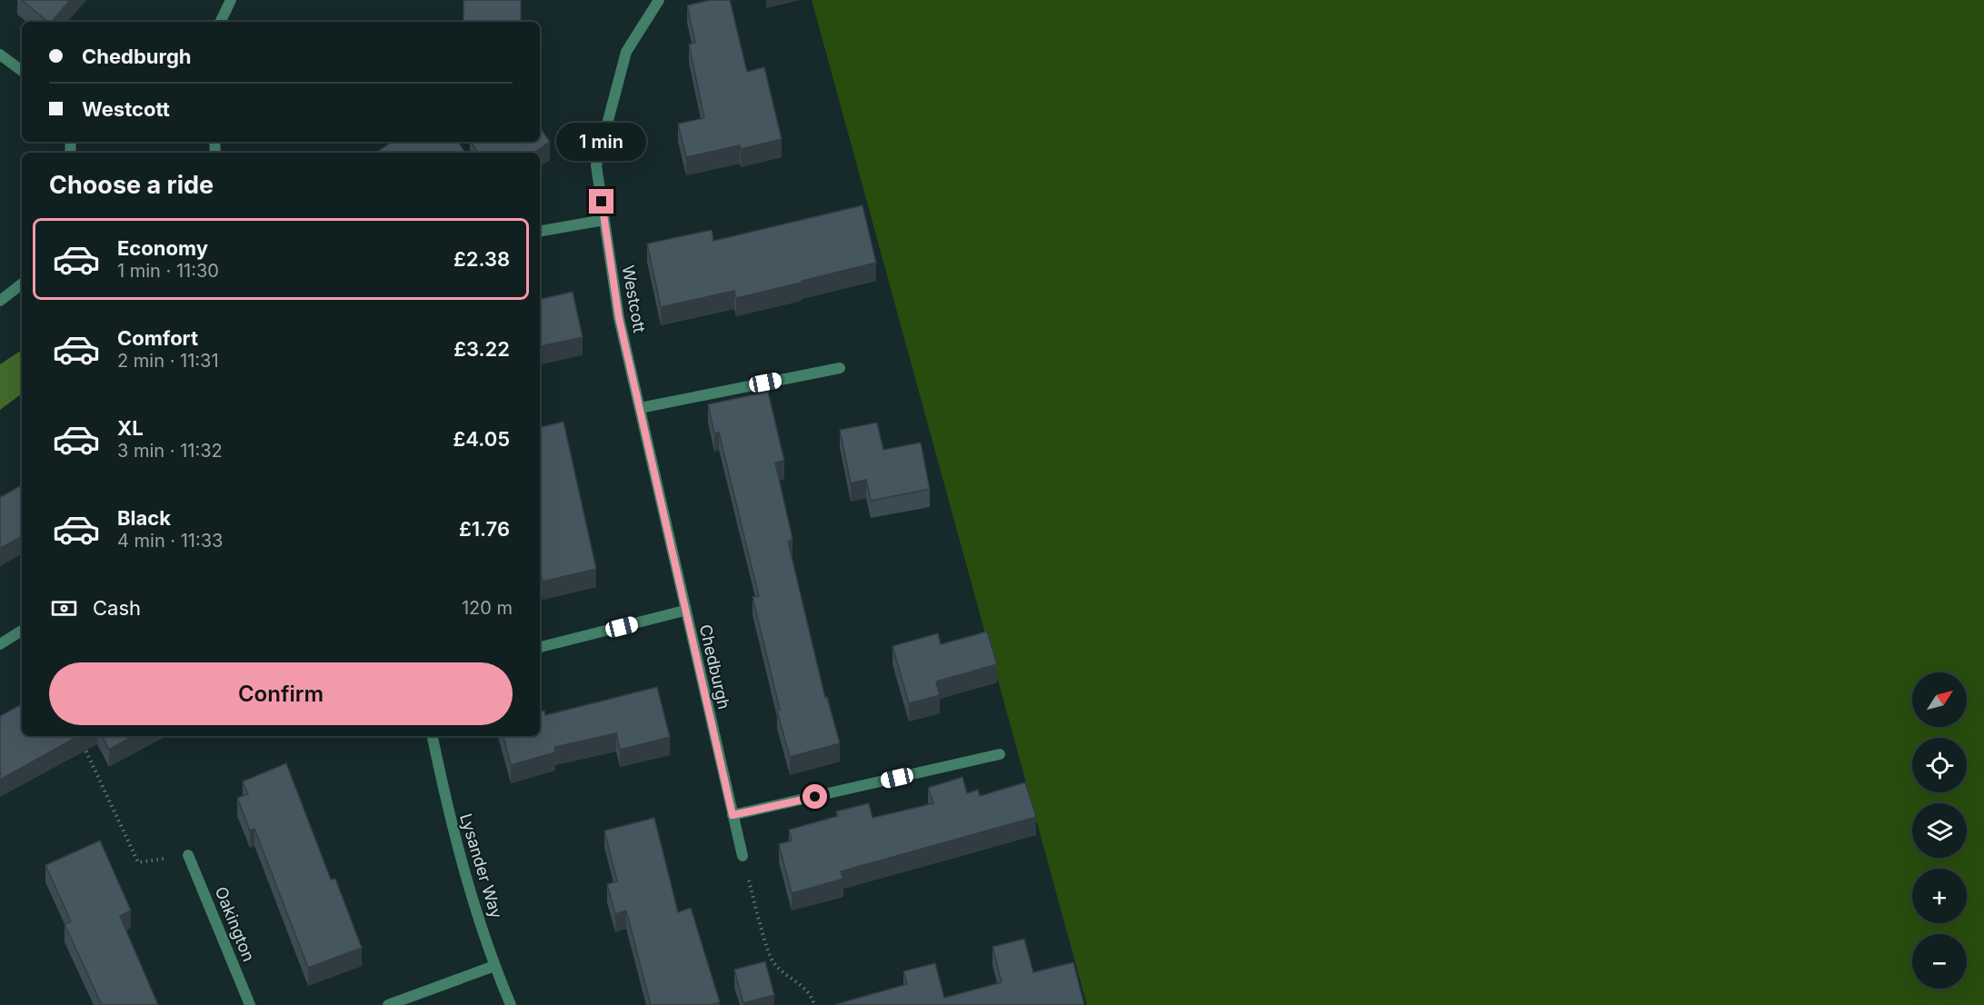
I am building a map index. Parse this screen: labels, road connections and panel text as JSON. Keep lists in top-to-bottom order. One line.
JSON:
{"streets":{"street":["Westcott","Chedburgh","Lysander Way","Oakington"]},"crossings":[["Westcott","Chedburgh"]],"north":"top right","page":{"banner":["Chedburgh","Westcott"],"bubble":"1 min","heading":"Choose a ride","list":[{"name":"Economy","note":"1 min · 11:30","value":"£2.38"},{"name":"Comfort","note":"2 min · 11:31","value":"£3.22"},{"name":"XL","note":"3 min · 11:32","value":"£4.05"},{"name":"Black","note":"4 min · 11:33","value":"£1.76"}],"pay":["Cash","120 m"],"buttons":"Confirm","map_buttons":["+","−"]}}
